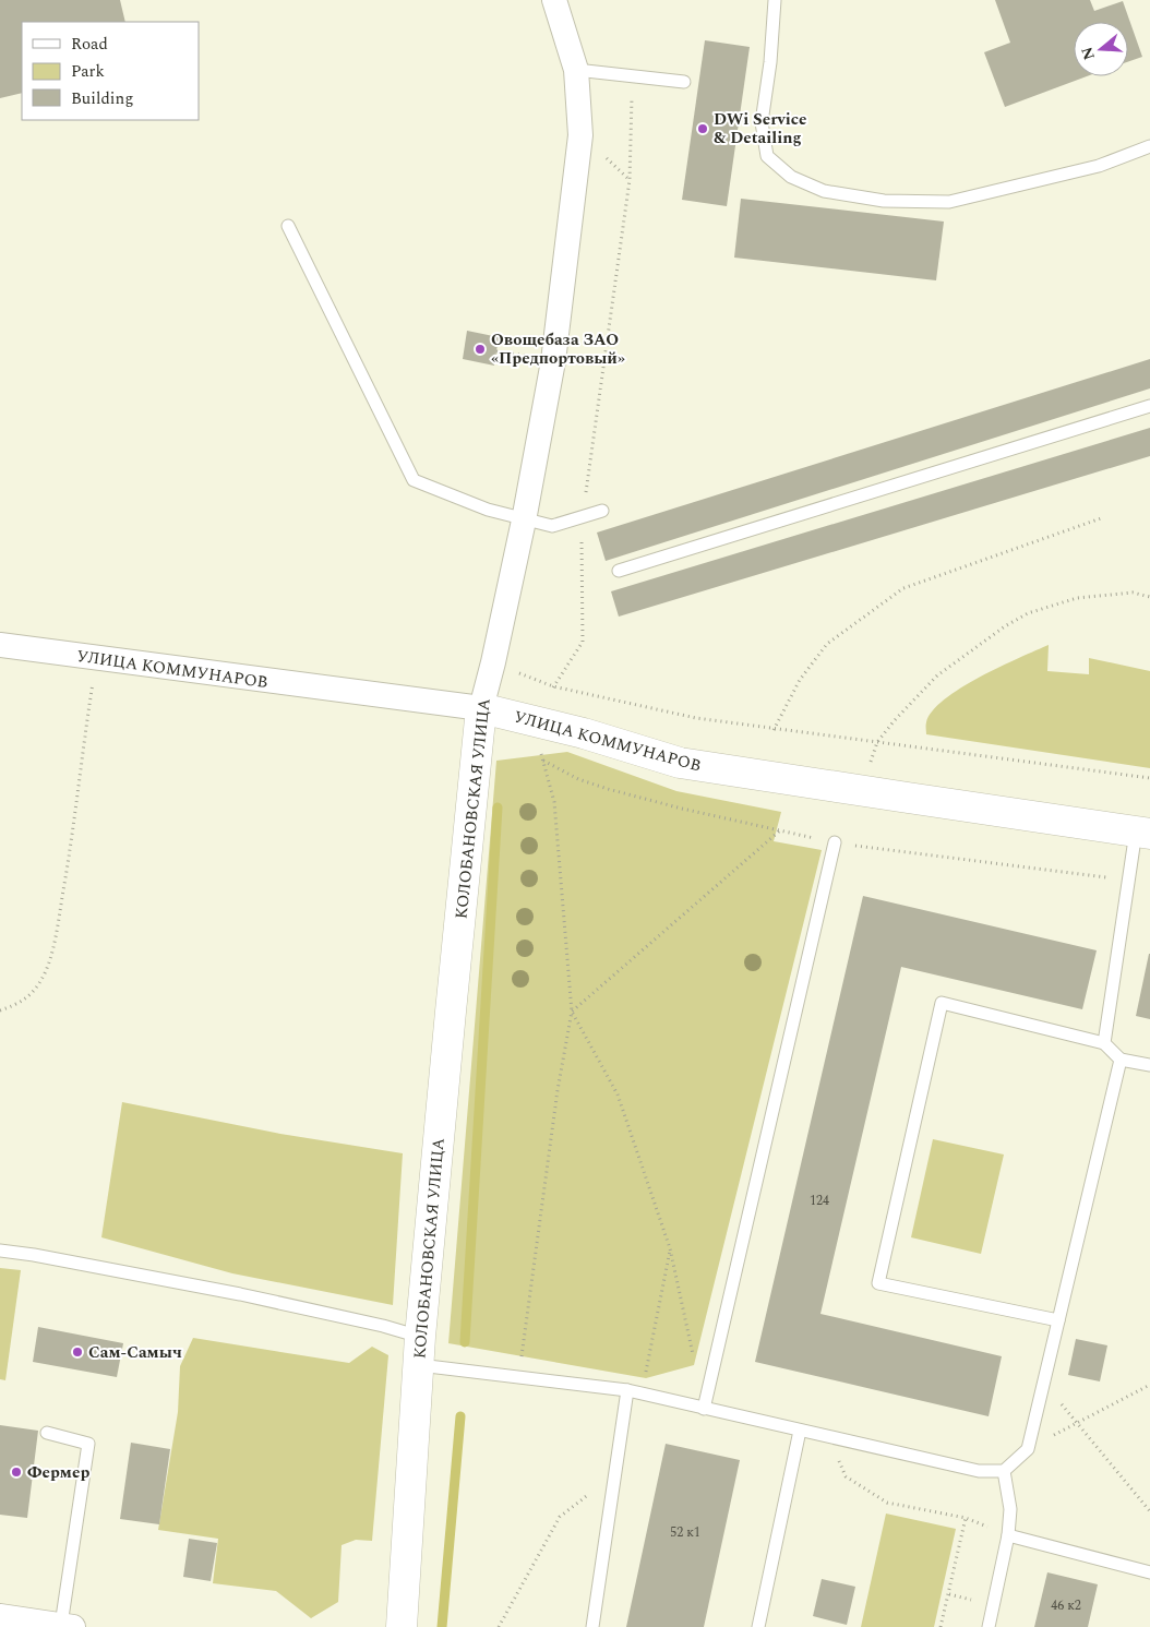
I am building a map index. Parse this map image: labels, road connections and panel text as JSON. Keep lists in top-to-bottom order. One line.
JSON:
{"streets":{"street":["УЛИЦА КОММУНАРОВ","КОЛОБАНОВСКАЯ УЛИЦА"]},"crossings":[["УЛИЦА КОММУНАРОВ","КОЛОБАНОВСКАЯ УЛИЦА"]],"places":["DWi Service & Detailing","Овощебаза ЗАО «Предпортовый»","Сам-Самыч","Фермер"],"house_numbers":["124","52 к1","46 к2"],"legend":["Road","Park","Building"],"north":"left"}
